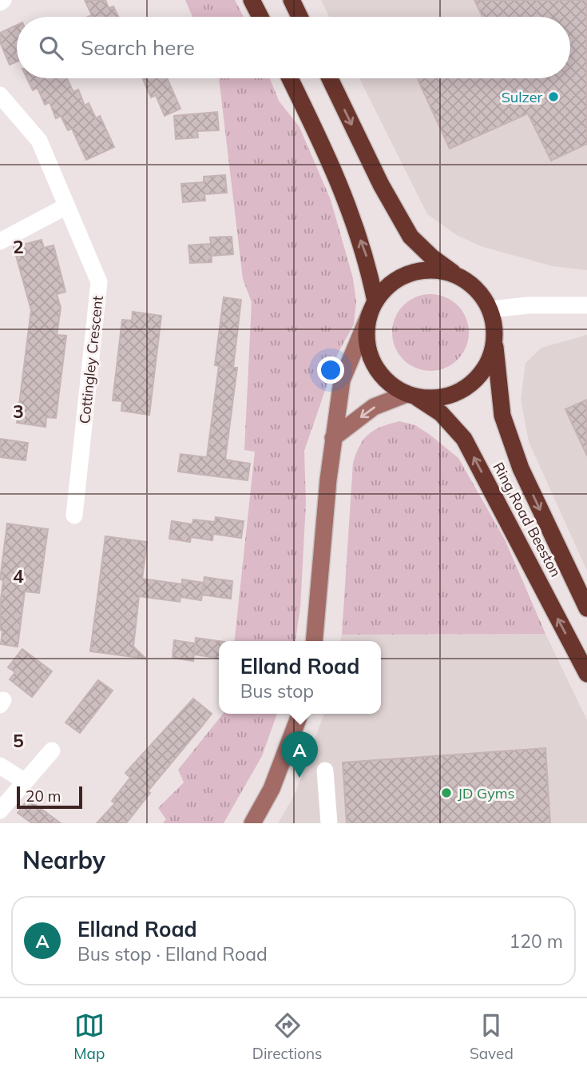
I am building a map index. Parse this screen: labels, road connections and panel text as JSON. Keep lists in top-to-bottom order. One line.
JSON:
{"streets":{"highway":["Ring Road Beeston"],"street":["Cottingley Crescent"]},"places":["Sulzer","JD Gyms"],"scale_bar":"20 m","page":{"search":"Search here","popup":["Elland Road","Bus stop"],"pins":"A","scale":"20 m","heading":"Nearby","list":[{"mark":"A","name":"Elland Road","note":"Bus stop · Elland Road","value":"120 m"}],"nav":["Map","Directions","Saved"]},"grid":{"rows":["2","3","4","5"]}}
